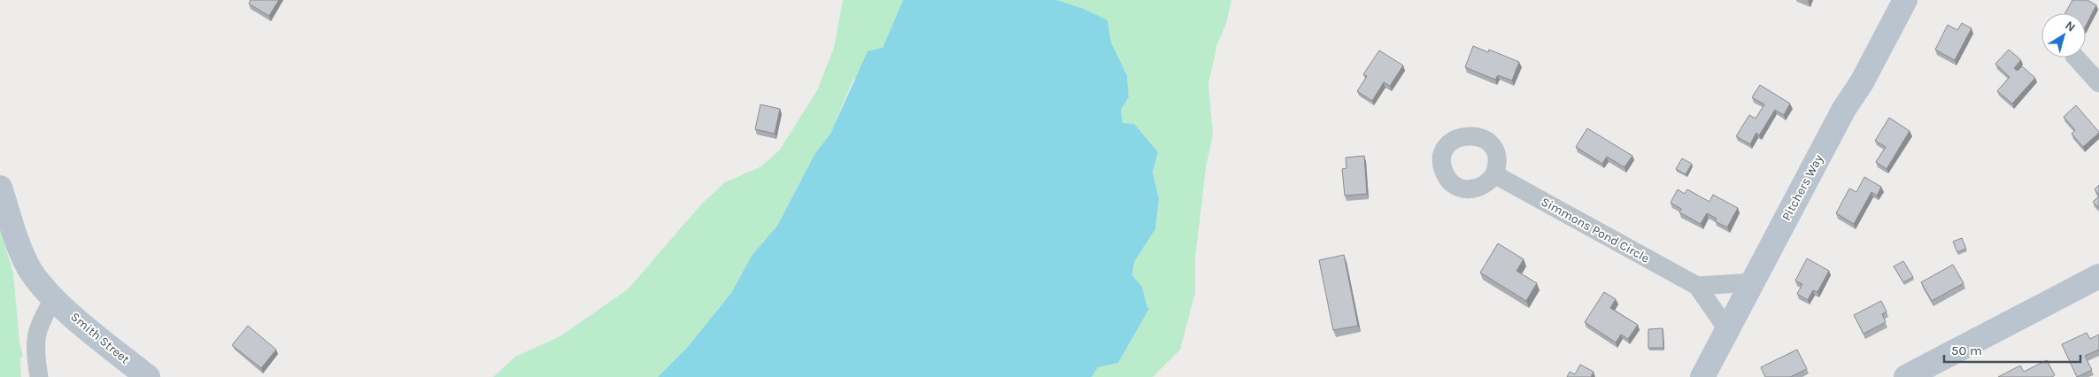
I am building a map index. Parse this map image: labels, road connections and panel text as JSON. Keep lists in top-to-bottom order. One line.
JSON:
{"streets":{"main road":["Pitchers Way","Smith Street"],"street":["Simmons Pond Circle"]},"crossings":[["Pitchers Way","Simmons Pond Circle"]],"scale_bar":"50 m","north":"top right"}
